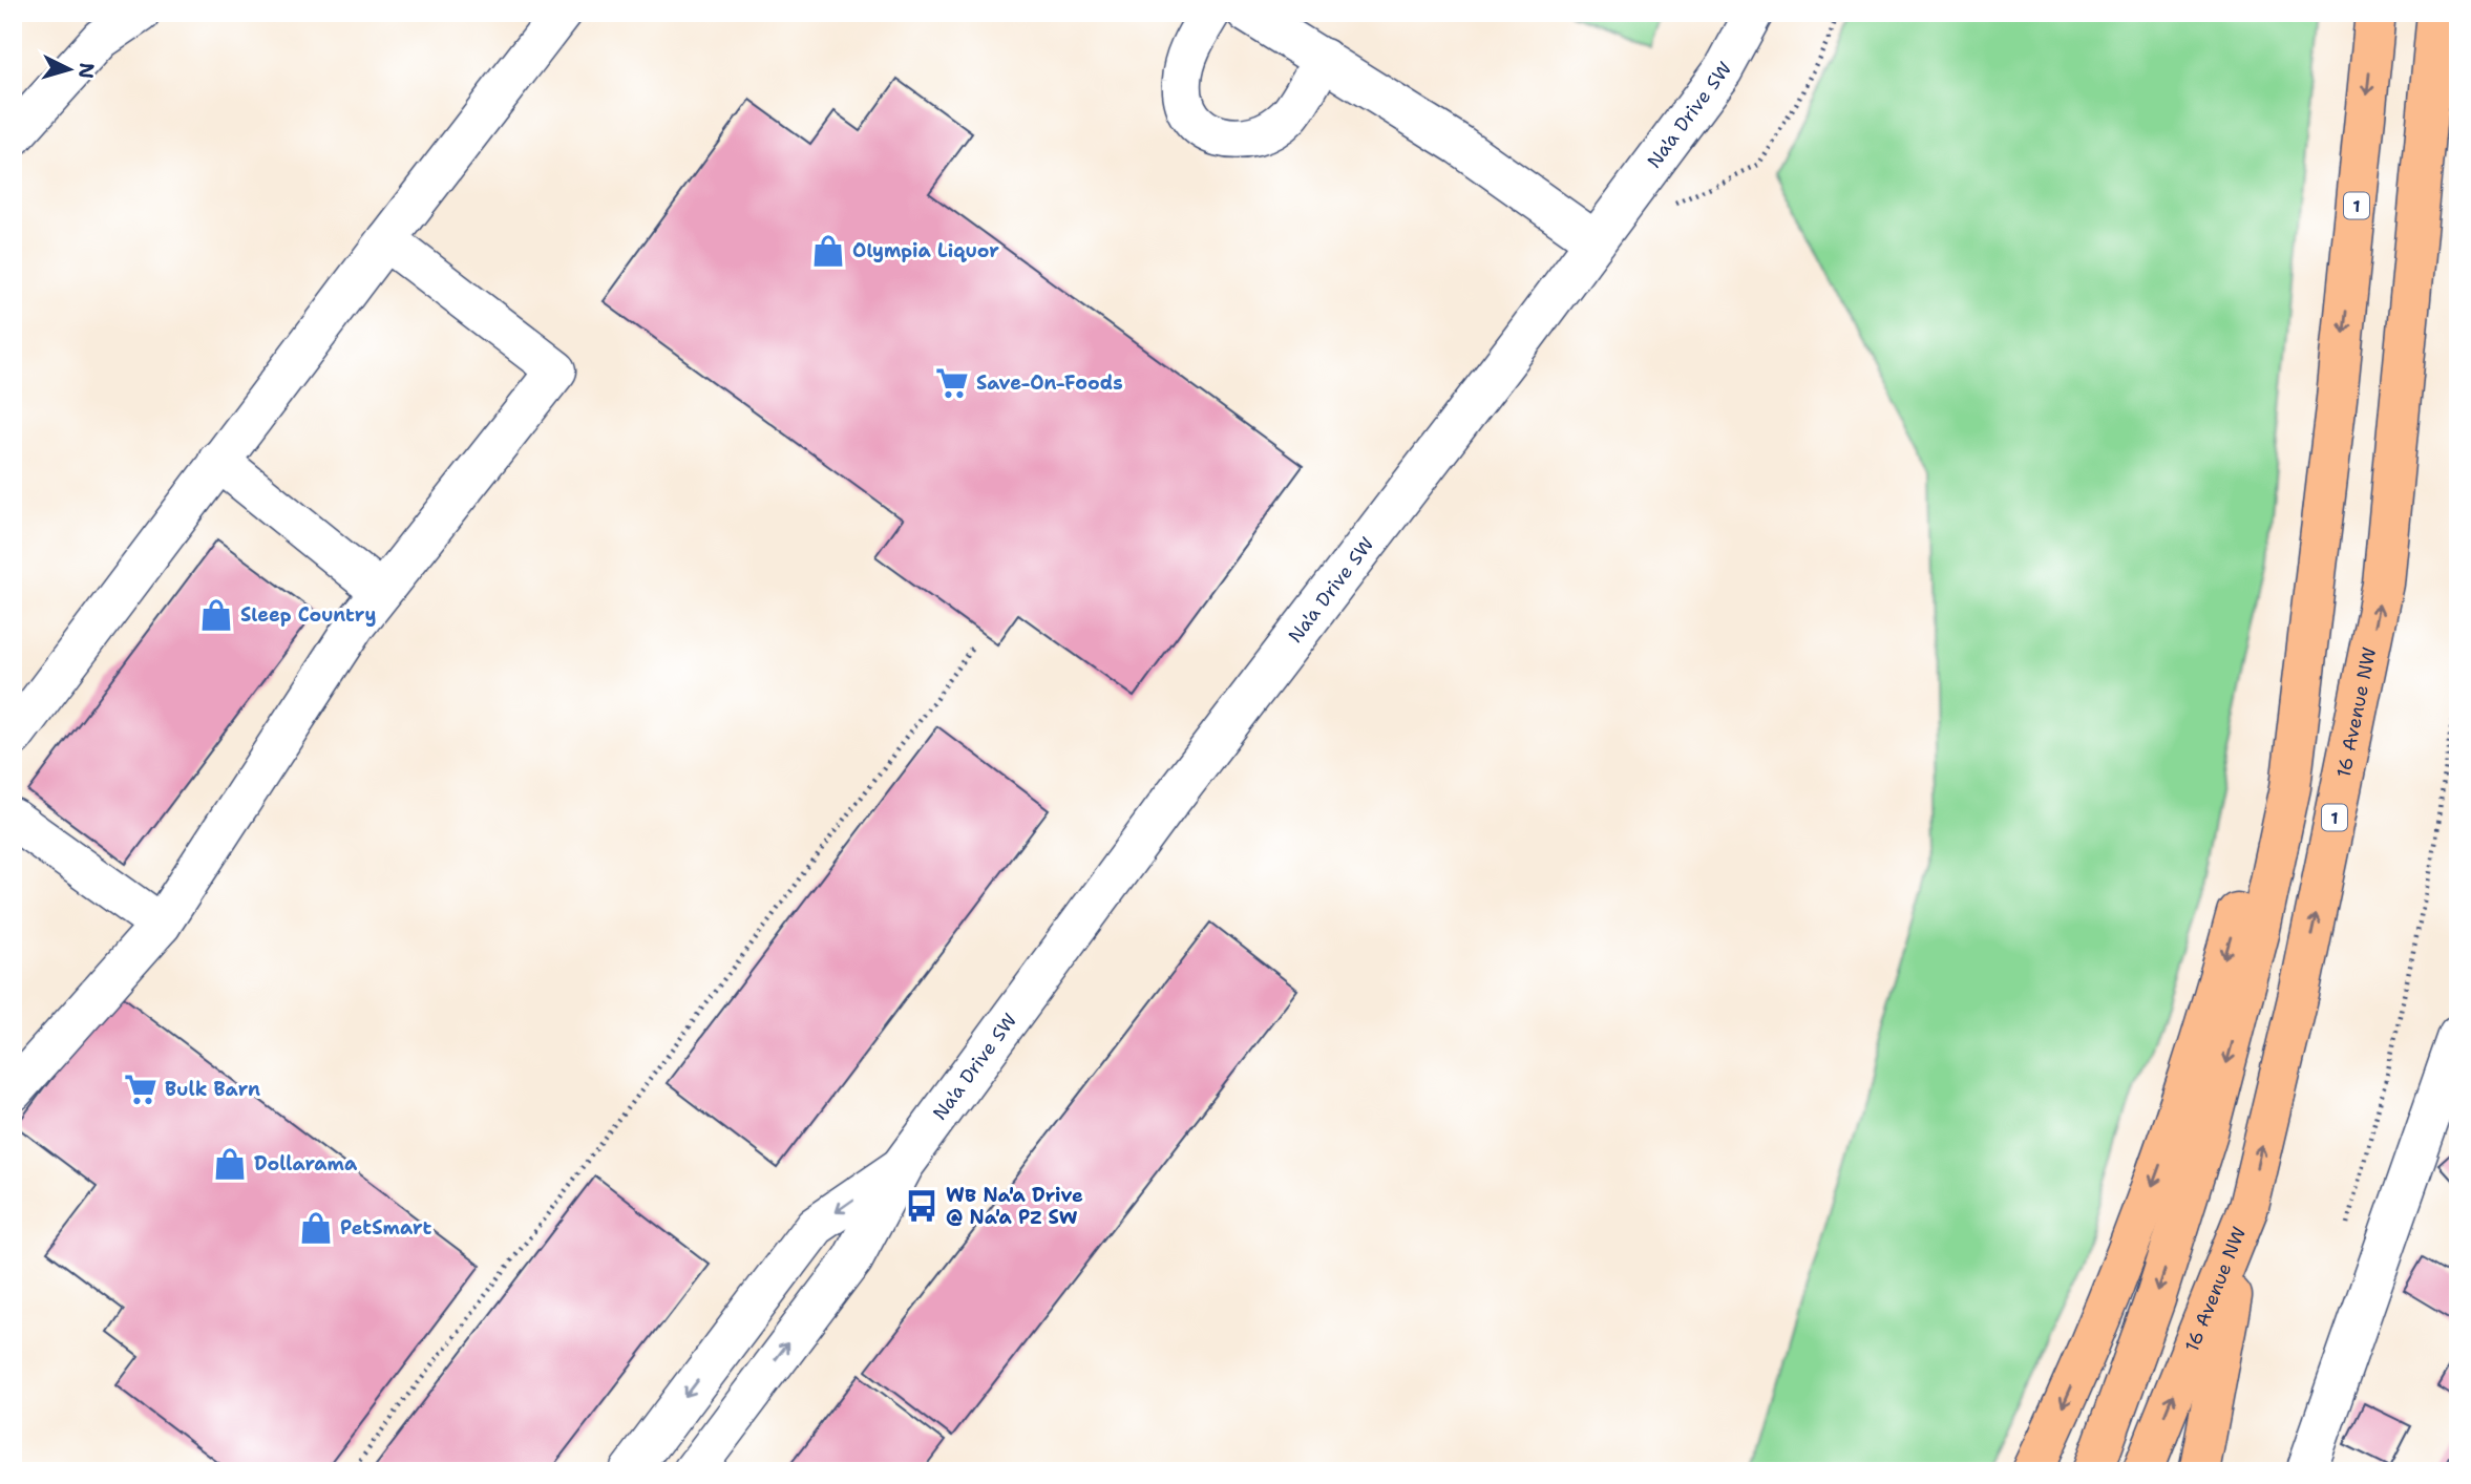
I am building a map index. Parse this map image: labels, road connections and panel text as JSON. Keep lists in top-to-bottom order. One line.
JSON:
{"streets":{"highway":["1","16 Avenue NW"],"street":["Na'a Drive SW"]},"places":{"shop":["Olympia Liquor","Sleep Country","Dollarama","PetSmart"],"supermarket":["Save-On-Foods","Bulk Barn"],"bus stop":["WB Na'a Drive @ Na'a PZ SW"]},"north":"right"}
